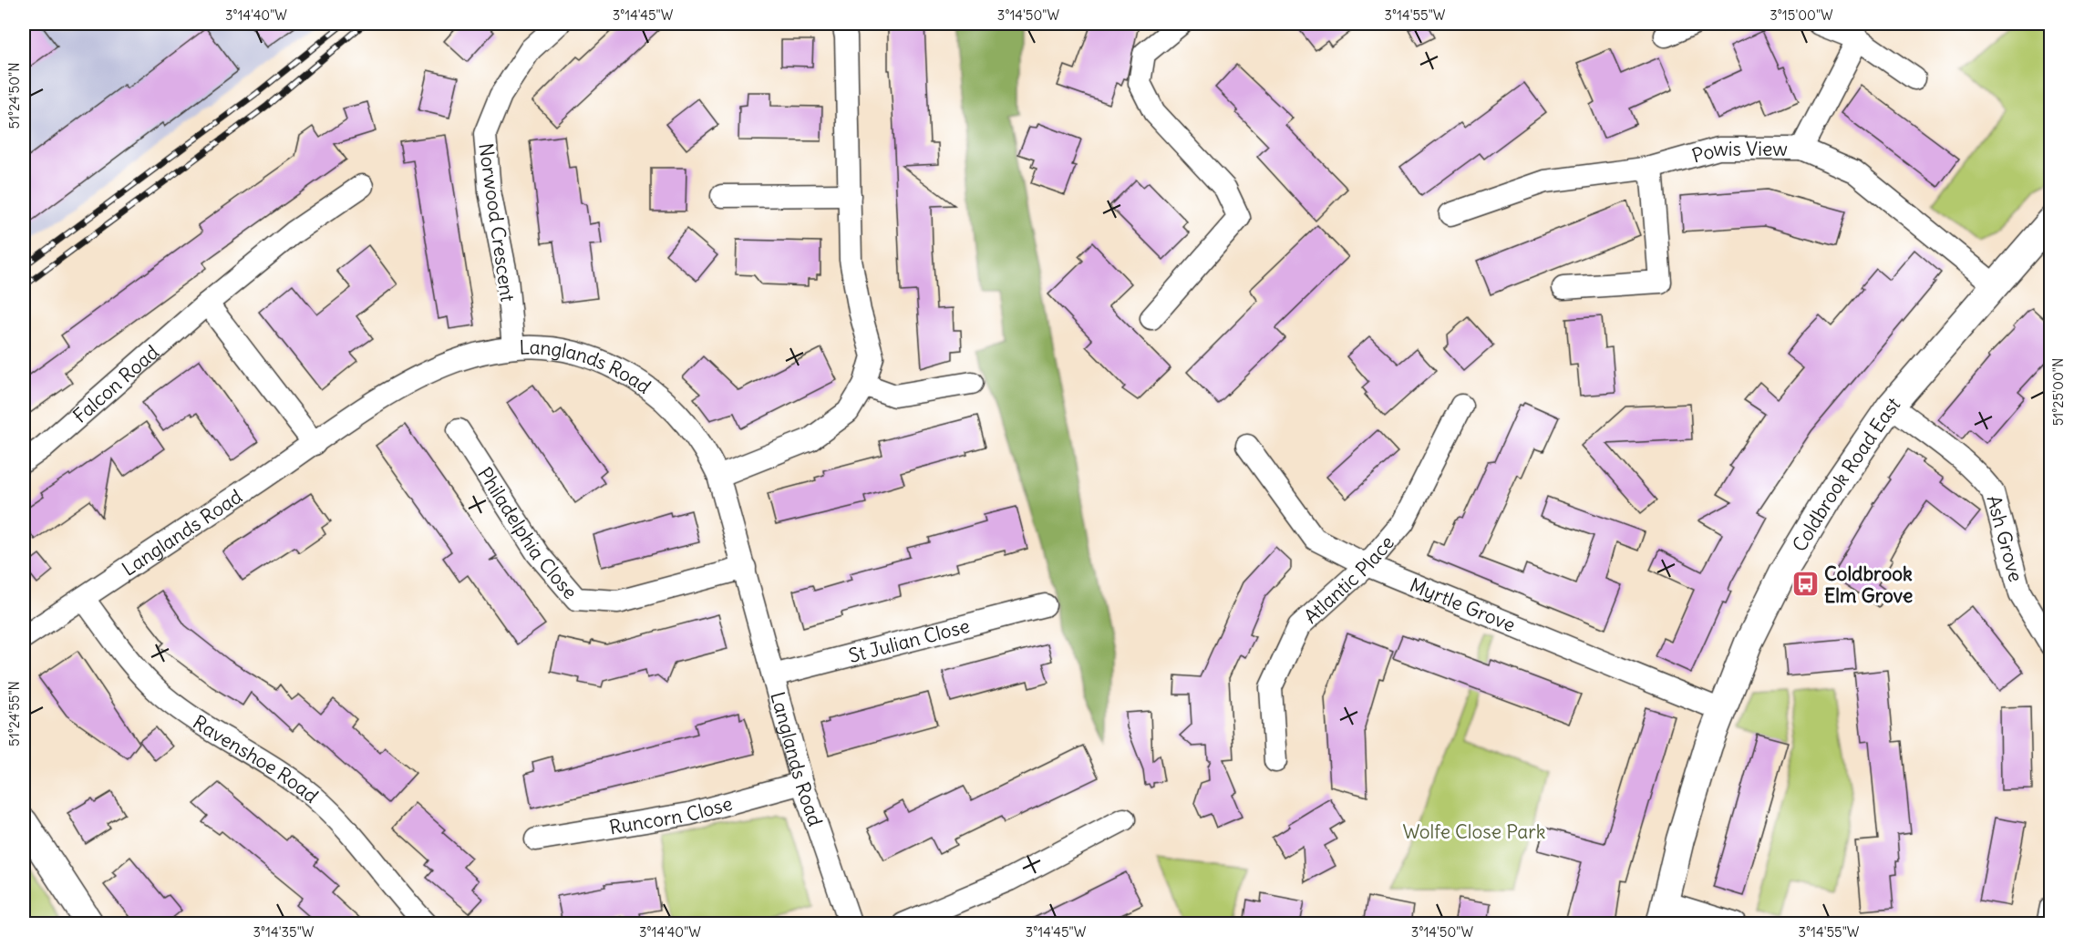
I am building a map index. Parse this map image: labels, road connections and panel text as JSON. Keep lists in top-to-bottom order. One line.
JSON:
{"streets":{"street":["Powis View","Norwood Crescent","Langlands Road","Falcon Road","Coldbrook Road East","Philadelphia Close","Ash Grove","Atlantic Place","Myrtle Grove","St Julian Close","Ravenshoe Road","Runcorn Close"]},"crossings":[["Powis View","Coldbrook Road East"],["Norwood Crescent","Langlands Road"],["Langlands Road","Philadelphia Close"],["Langlands Road","St Julian Close"],["Langlands Road","Ravenshoe Road"],["Langlands Road","Runcorn Close"],["Coldbrook Road East","Ash Grove"],["Coldbrook Road East","Myrtle Grove"],["Atlantic Place","Myrtle Grove"]],"parks":["Wolfe Close Park"],"places":{"bus stop":["Coldbrook Elm Grove"]},"coordinates":["3°14'40\"W","3°14'45\"W","3°14'50\"W","3°14'55\"W","3°15'00\"W","51°24'50\"N","51°25'00\"N","51°24'55\"N","3°14'35\"W"]}
